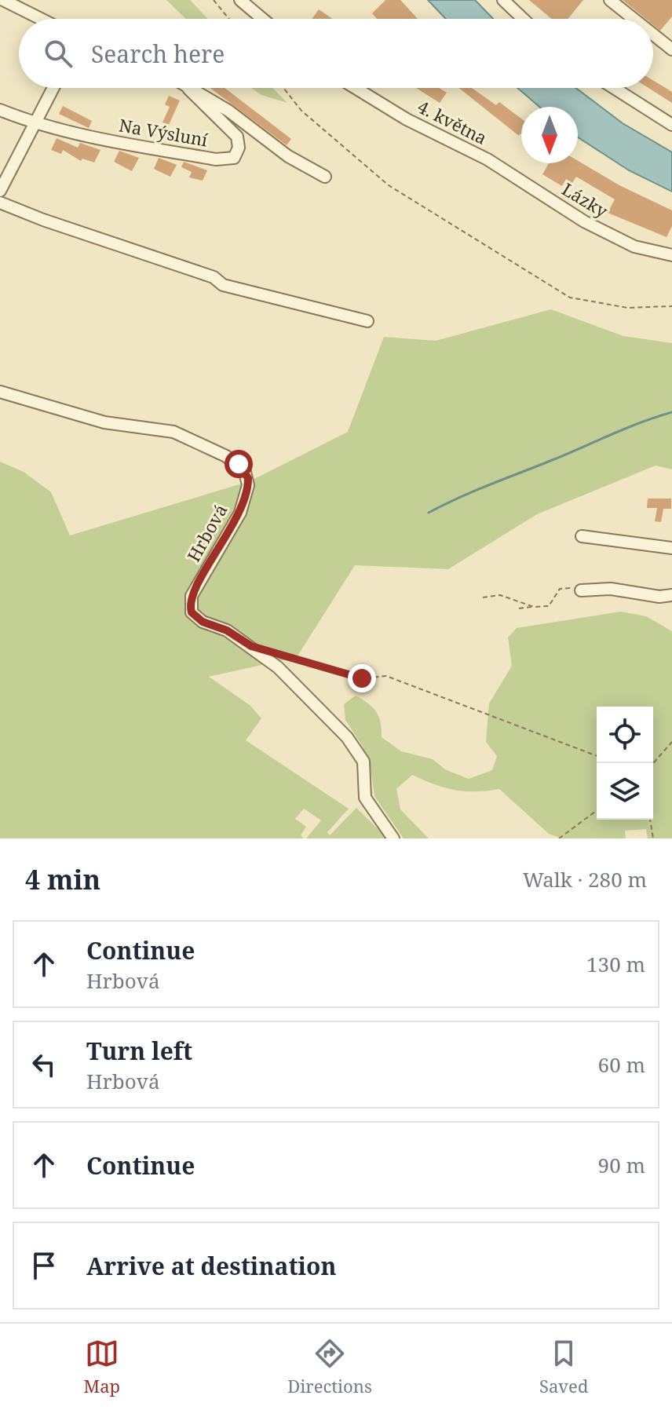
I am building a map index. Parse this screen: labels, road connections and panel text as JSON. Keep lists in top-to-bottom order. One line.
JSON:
{"streets":{"street":["4. května","Na Výsluní","Lázky","Hrbová"]},"crossings":[["4. května","Lázky"]],"north":"bottom","page":{"search":"Search here","heading":["4 min","Walk · 280 m"],"list":[["Continue","Hrbová","130 m"],["Turn left","Hrbová","60 m"],["Continue","90 m"],"Arrive at destination"],"nav":["Map","Directions","Saved"]}}
